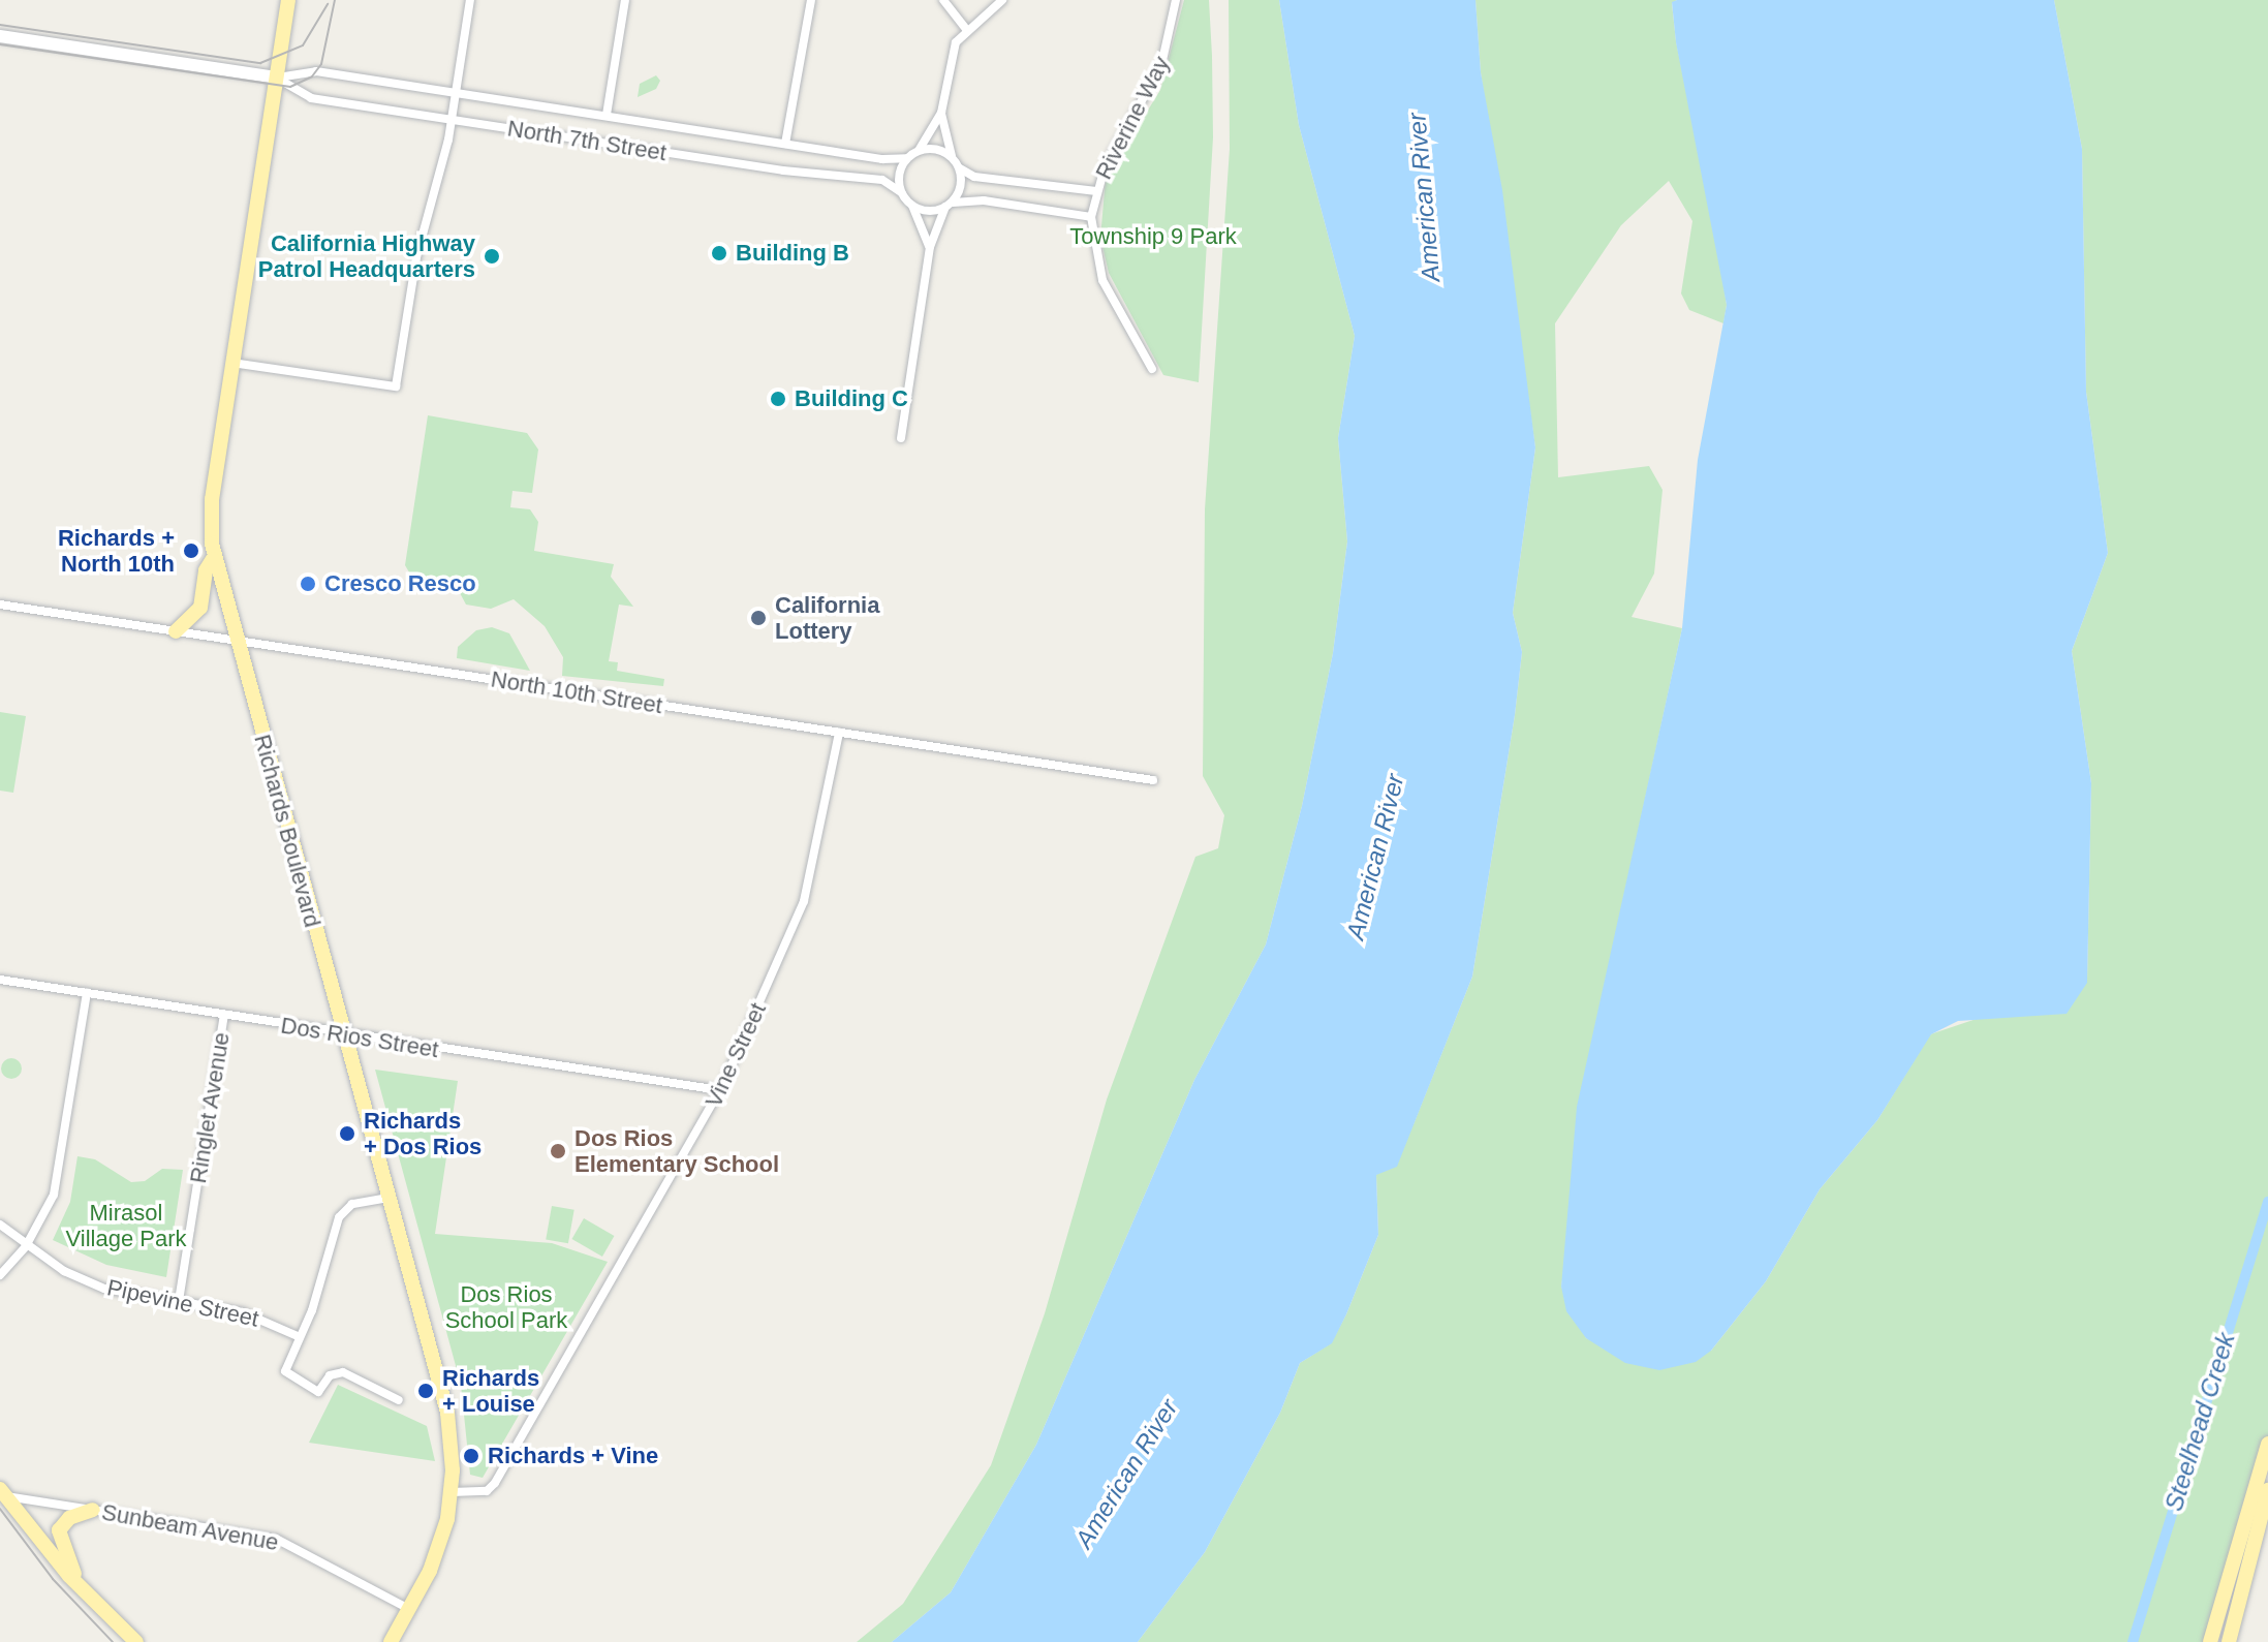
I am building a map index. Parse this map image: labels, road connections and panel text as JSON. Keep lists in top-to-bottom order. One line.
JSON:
{"streets":{"main road":["North 7th Street","Richards Boulevard"],"street":["Riverine Way","North 10th Street","Dos Rios Street","Vine Street","Ringlet Avenue","Pipevine Street","Sunbeam Avenue"]},"crossings":[["North 7th Street","Richards Boulevard"],["North 10th Street","Richards Boulevard"],["North 10th Street","Vine Street"],["Richards Boulevard","Dos Rios Street"],["Richards Boulevard","Vine Street"],["Richards Boulevard","Sunbeam Avenue"],["Dos Rios Street","Vine Street"],["Dos Rios Street","Ringlet Avenue"],["Ringlet Avenue","Pipevine Street"]],"water":["American River","Steelhead Creek"],"parks":["Township 9 Park","Mirasol Village Park","Dos Rios School Park"],"places":["Building B","California Highway Patrol Headquarters","Building C","Richards + North 10th","Cresco Resco","California Lottery","Richards + Dos Rios","Dos Rios Elementary School","Richards + Louise","Richards + Vine"]}
